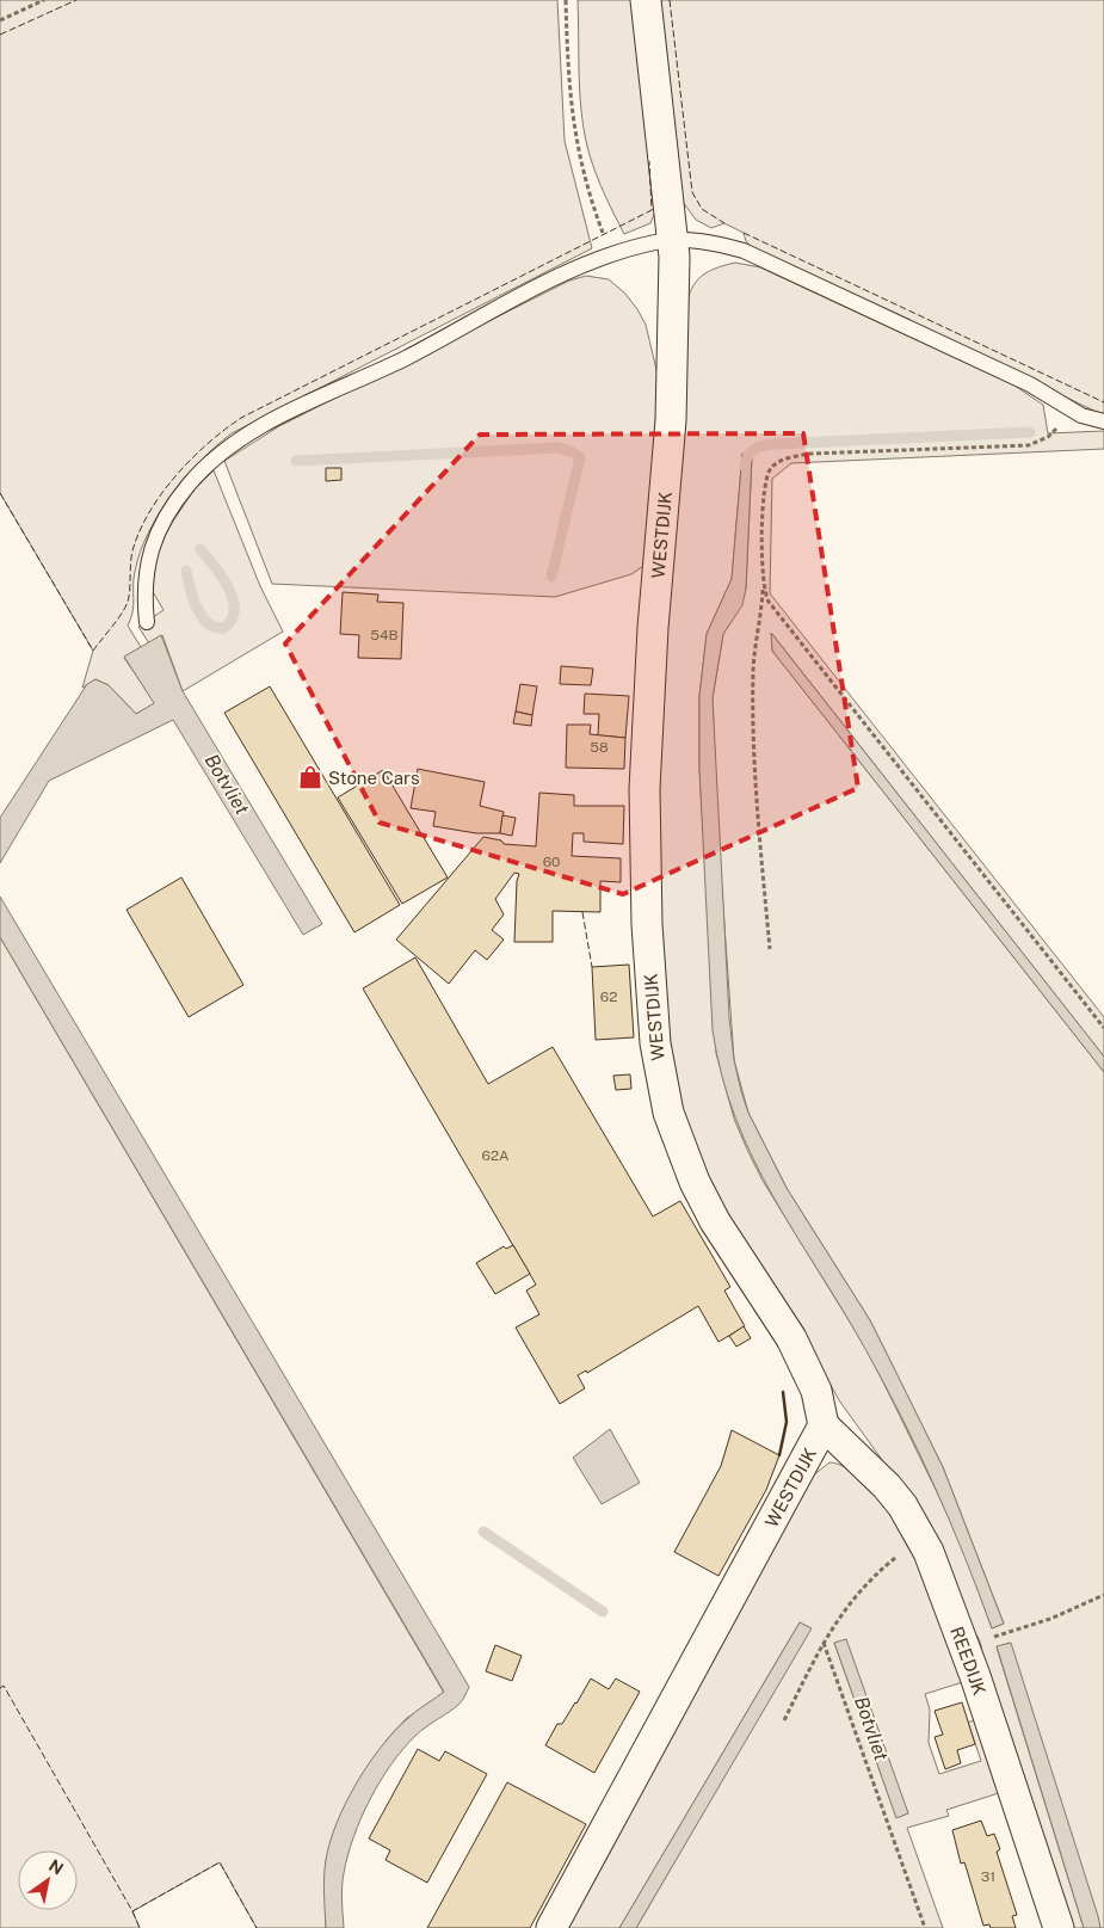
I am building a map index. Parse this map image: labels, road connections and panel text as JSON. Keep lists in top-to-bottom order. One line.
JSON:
{"streets":{"street":["WESTDIJK","REEDIJK"]},"crossings":[["WESTDIJK","REEDIJK"]],"water":["Botvliet"],"places":{"shop":["Stone Cars"]},"house_numbers":["54B","58","60","62","62A","31"],"north":"top right"}
